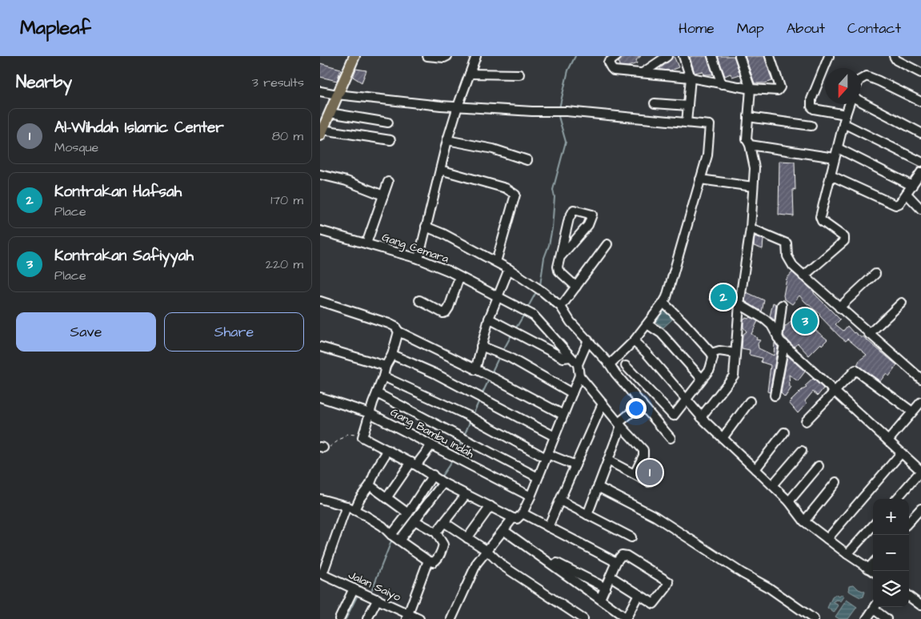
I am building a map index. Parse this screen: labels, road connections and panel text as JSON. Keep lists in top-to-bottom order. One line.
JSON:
{"streets":{"street":["Gang Cemara","Gang Bambu Indah","Jalan Saiyo"]},"north":"bottom","page":{"header":"Mapleaf","nav":["Home","Map","About","Contact"],"heading":["Nearby","3 results"],"list":[{"mark":"1","name":"Al-Wihdah Islamic Center","note":"Mosque","value":"80 m"},{"mark":"2","name":"Kontrakan Hafsah","note":"Place","value":"170 m"},{"mark":"3","name":"Kontrakan Safiyyah","note":"Place","value":"220 m"}],"pins":["2","3","1"],"buttons":["Save","Share"],"map_buttons":["+","−"]}}
